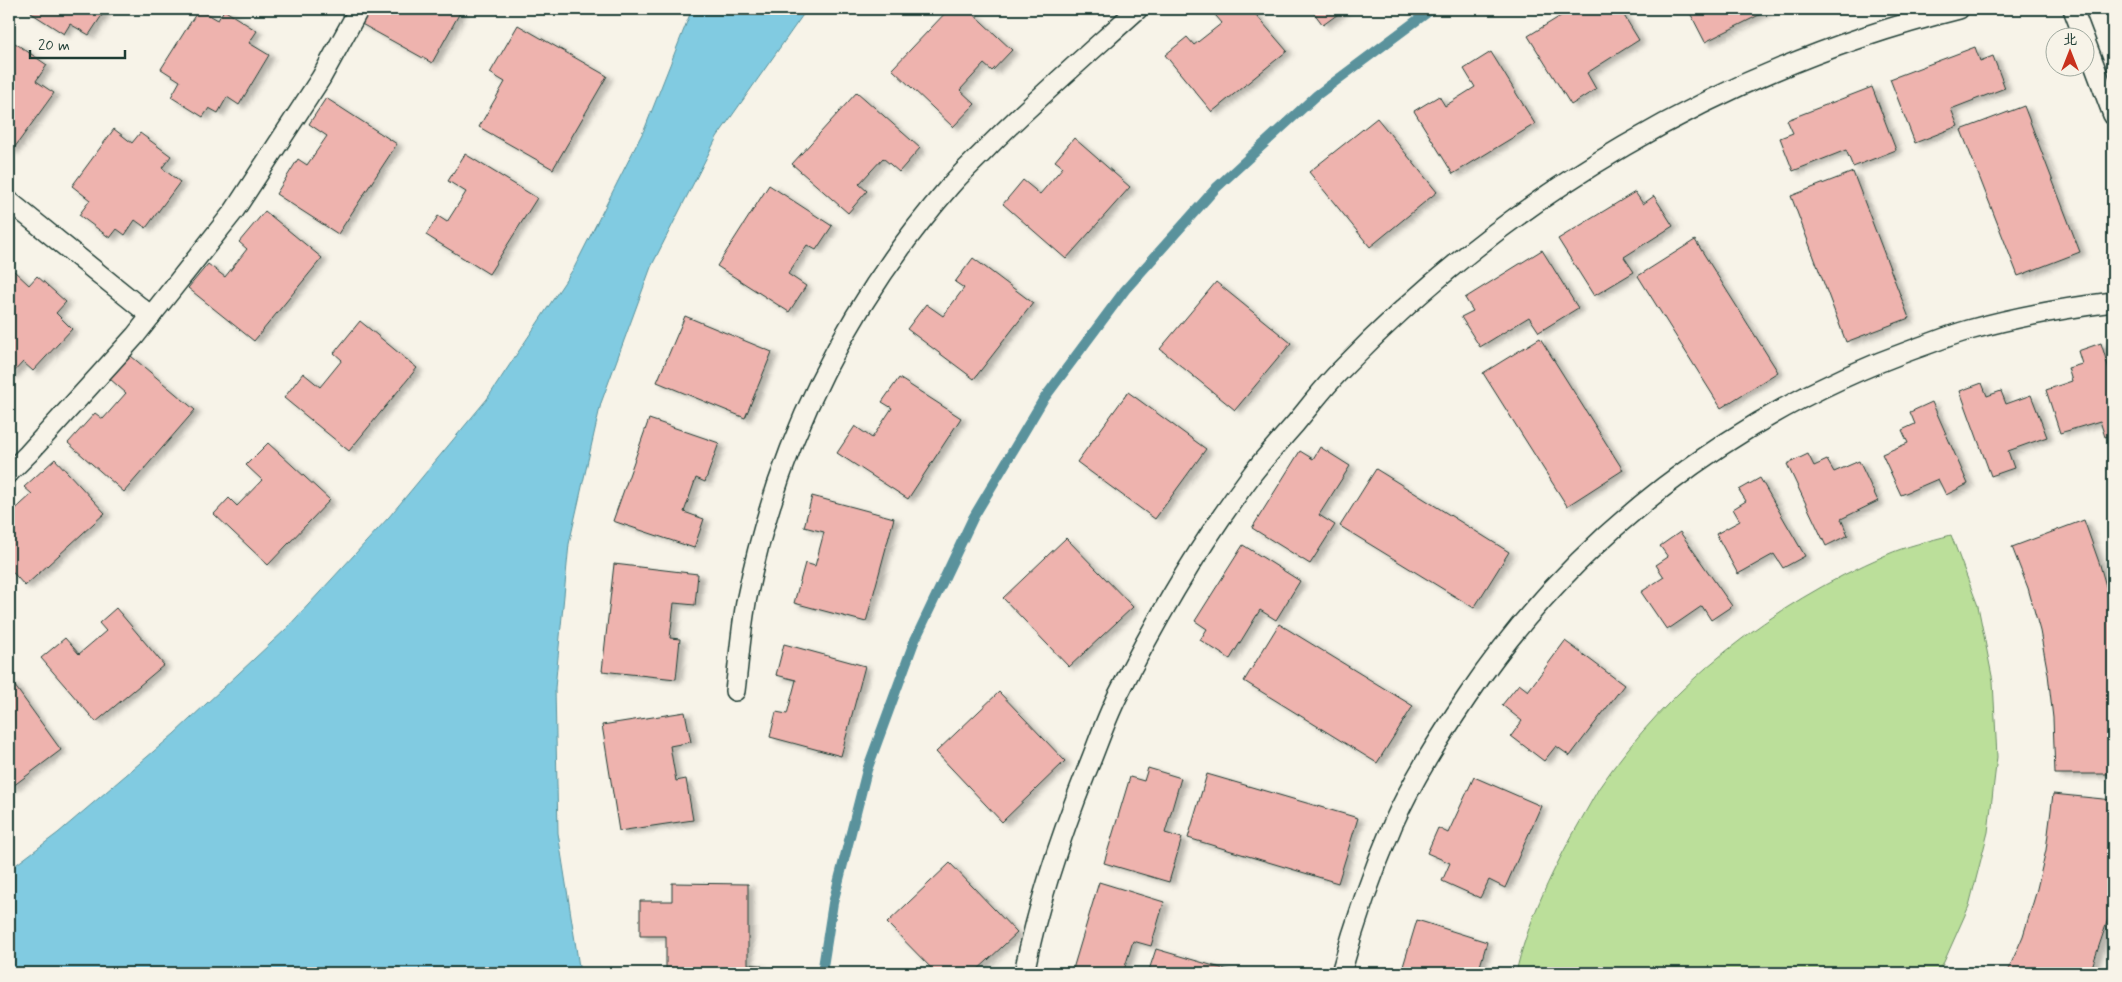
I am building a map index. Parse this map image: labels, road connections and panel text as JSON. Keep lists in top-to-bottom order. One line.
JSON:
{"scale_bar":"20 m","north":"top"}
